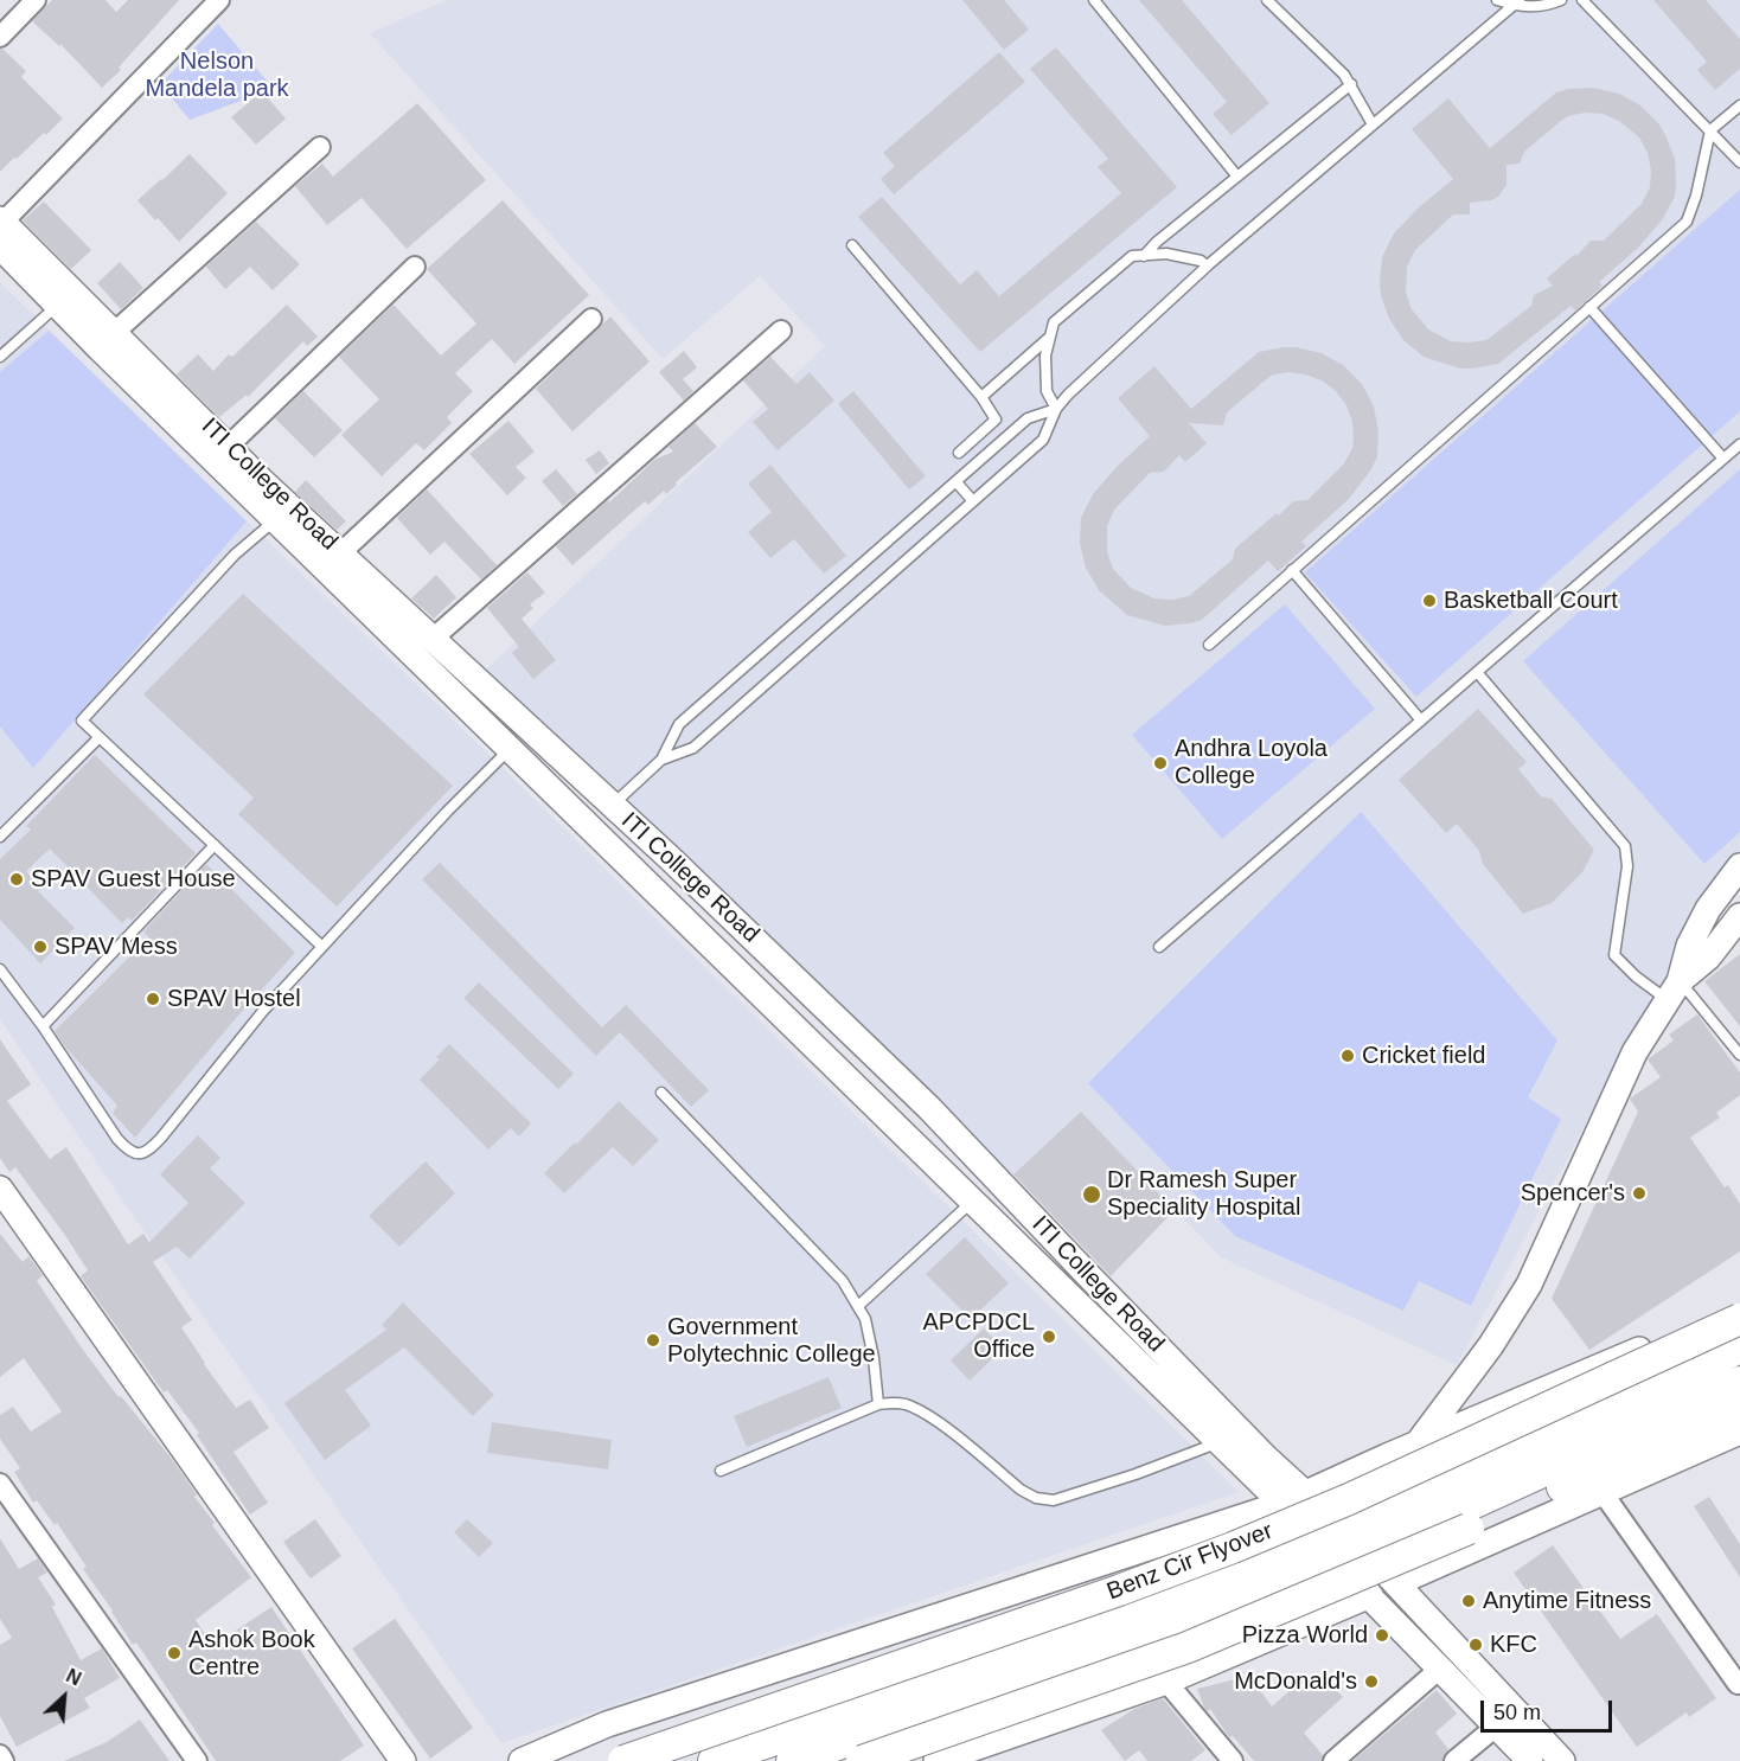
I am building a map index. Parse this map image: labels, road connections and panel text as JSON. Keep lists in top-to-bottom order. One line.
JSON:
{"streets":{"main road":["Benz Cir Flyover"],"street":["ITI College Road"]},"parks":["Nelson Mandela park"],"places":["Basketball Court","Andhra Loyola College","SPAV Guest House","SPAV Mess","SPAV Hostel","Cricket field","Spencer's","Dr Ramesh Super Speciality Hospital","APCPDCL Office","Government Polytechnic College","Anytime Fitness","Pizza World","KFC","Ashok Book Centre","McDonald's"],"scale_bar":"50 m","north":"top right"}
